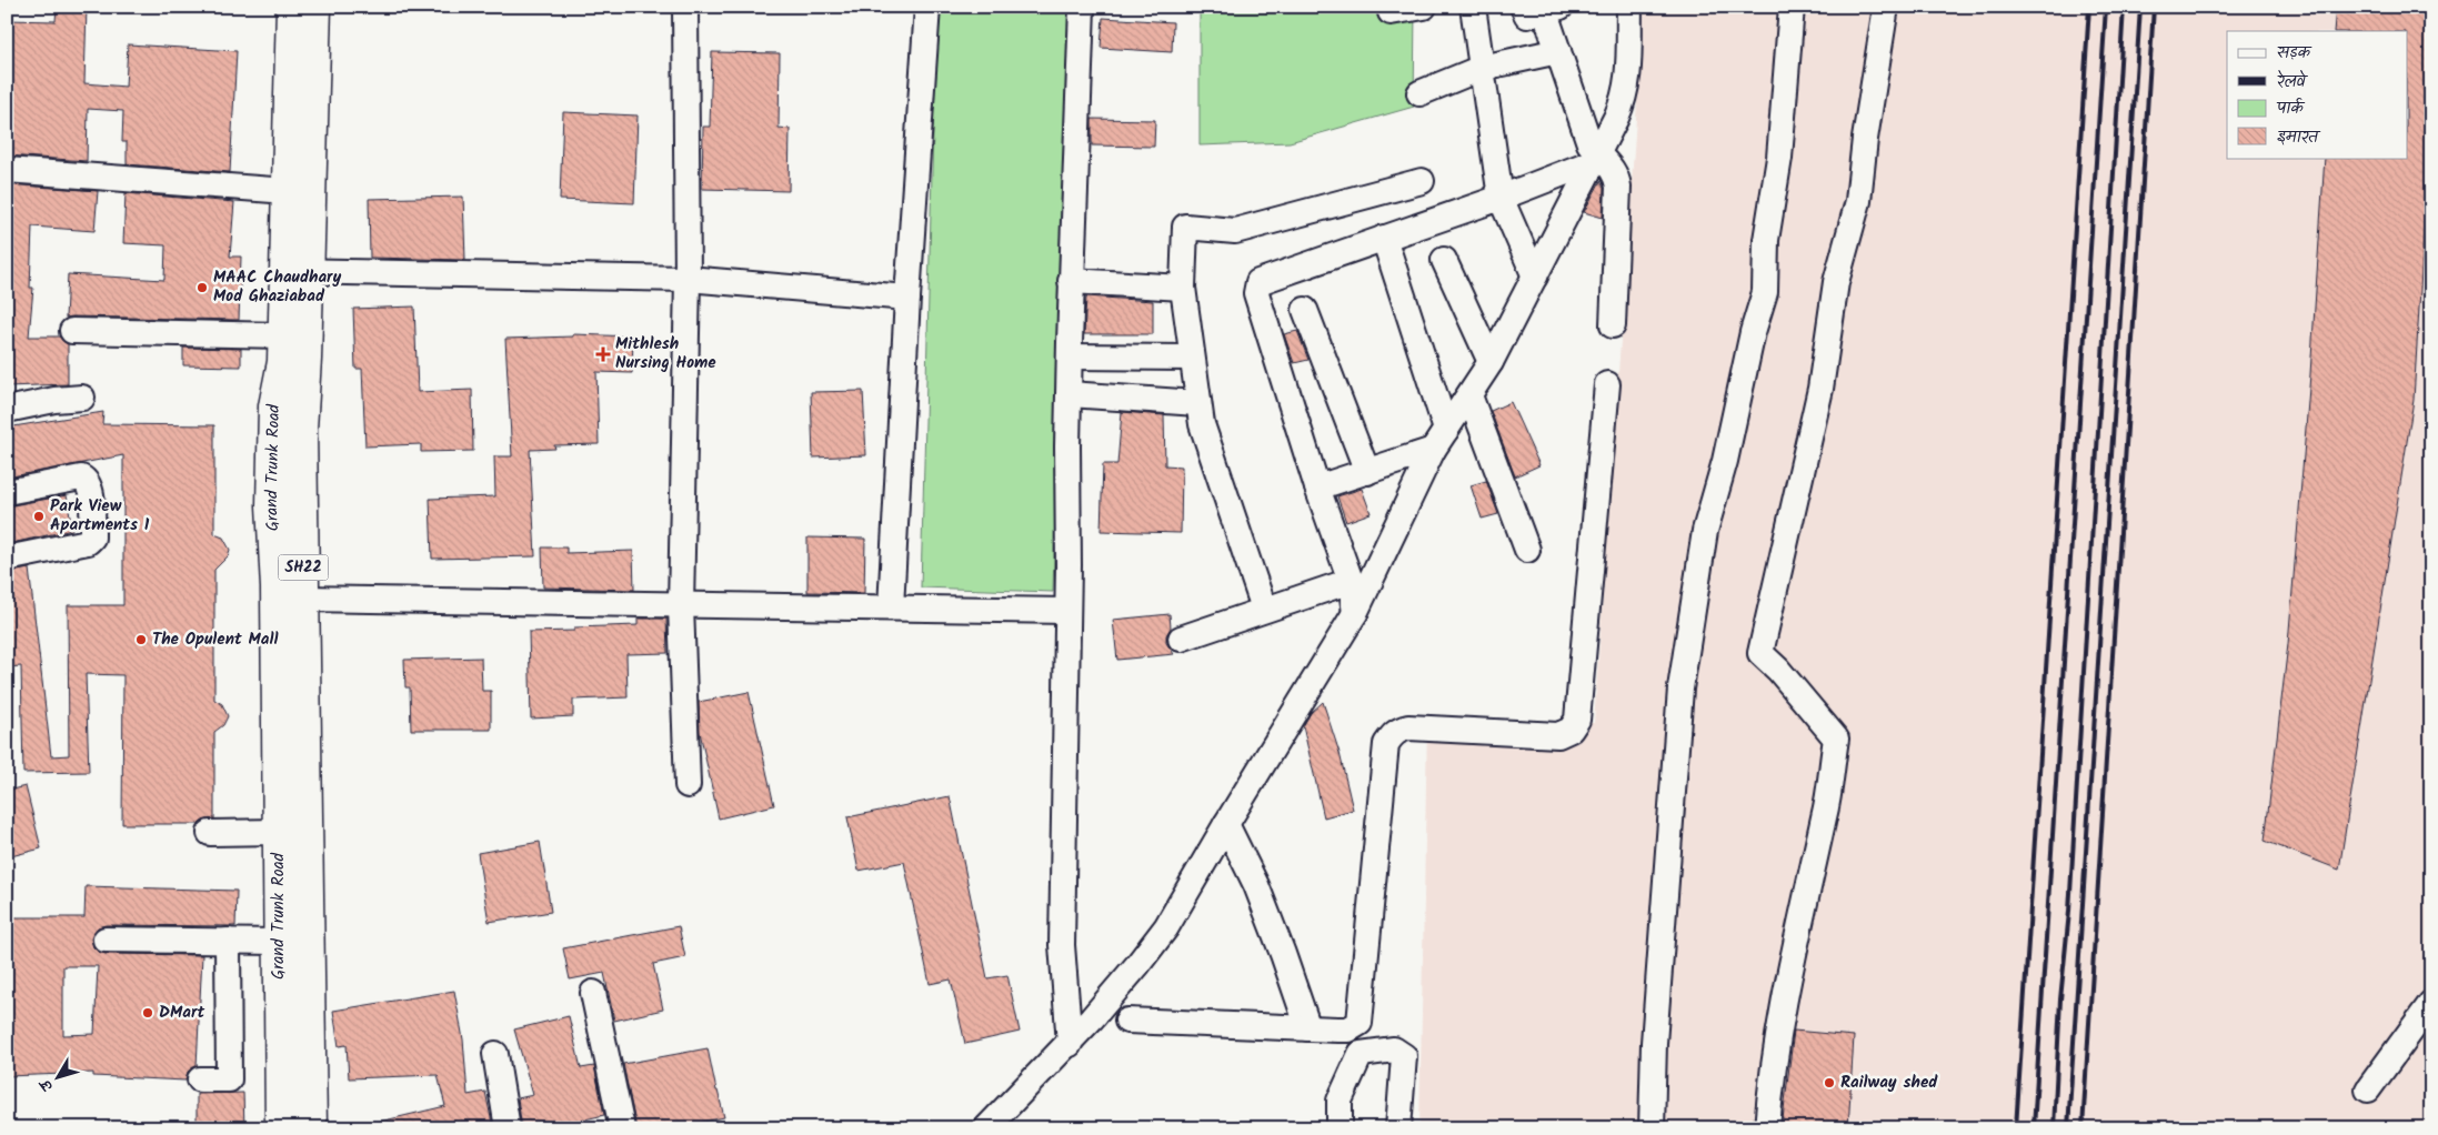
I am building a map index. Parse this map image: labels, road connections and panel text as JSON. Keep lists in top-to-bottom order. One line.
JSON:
{"streets":{"highway":["Grand Trunk Road","SH22"]},"places":{"other":["MAAC Chaudhary Mod Ghaziabad","Park View Apartments 1","The Opulent Mall","DMart","Railway shed"],"health":["Mithlesh Nursing Home"]},"legend":["सड़क","रेलवे","पार्क","इमारत"],"north":"bottom left"}
